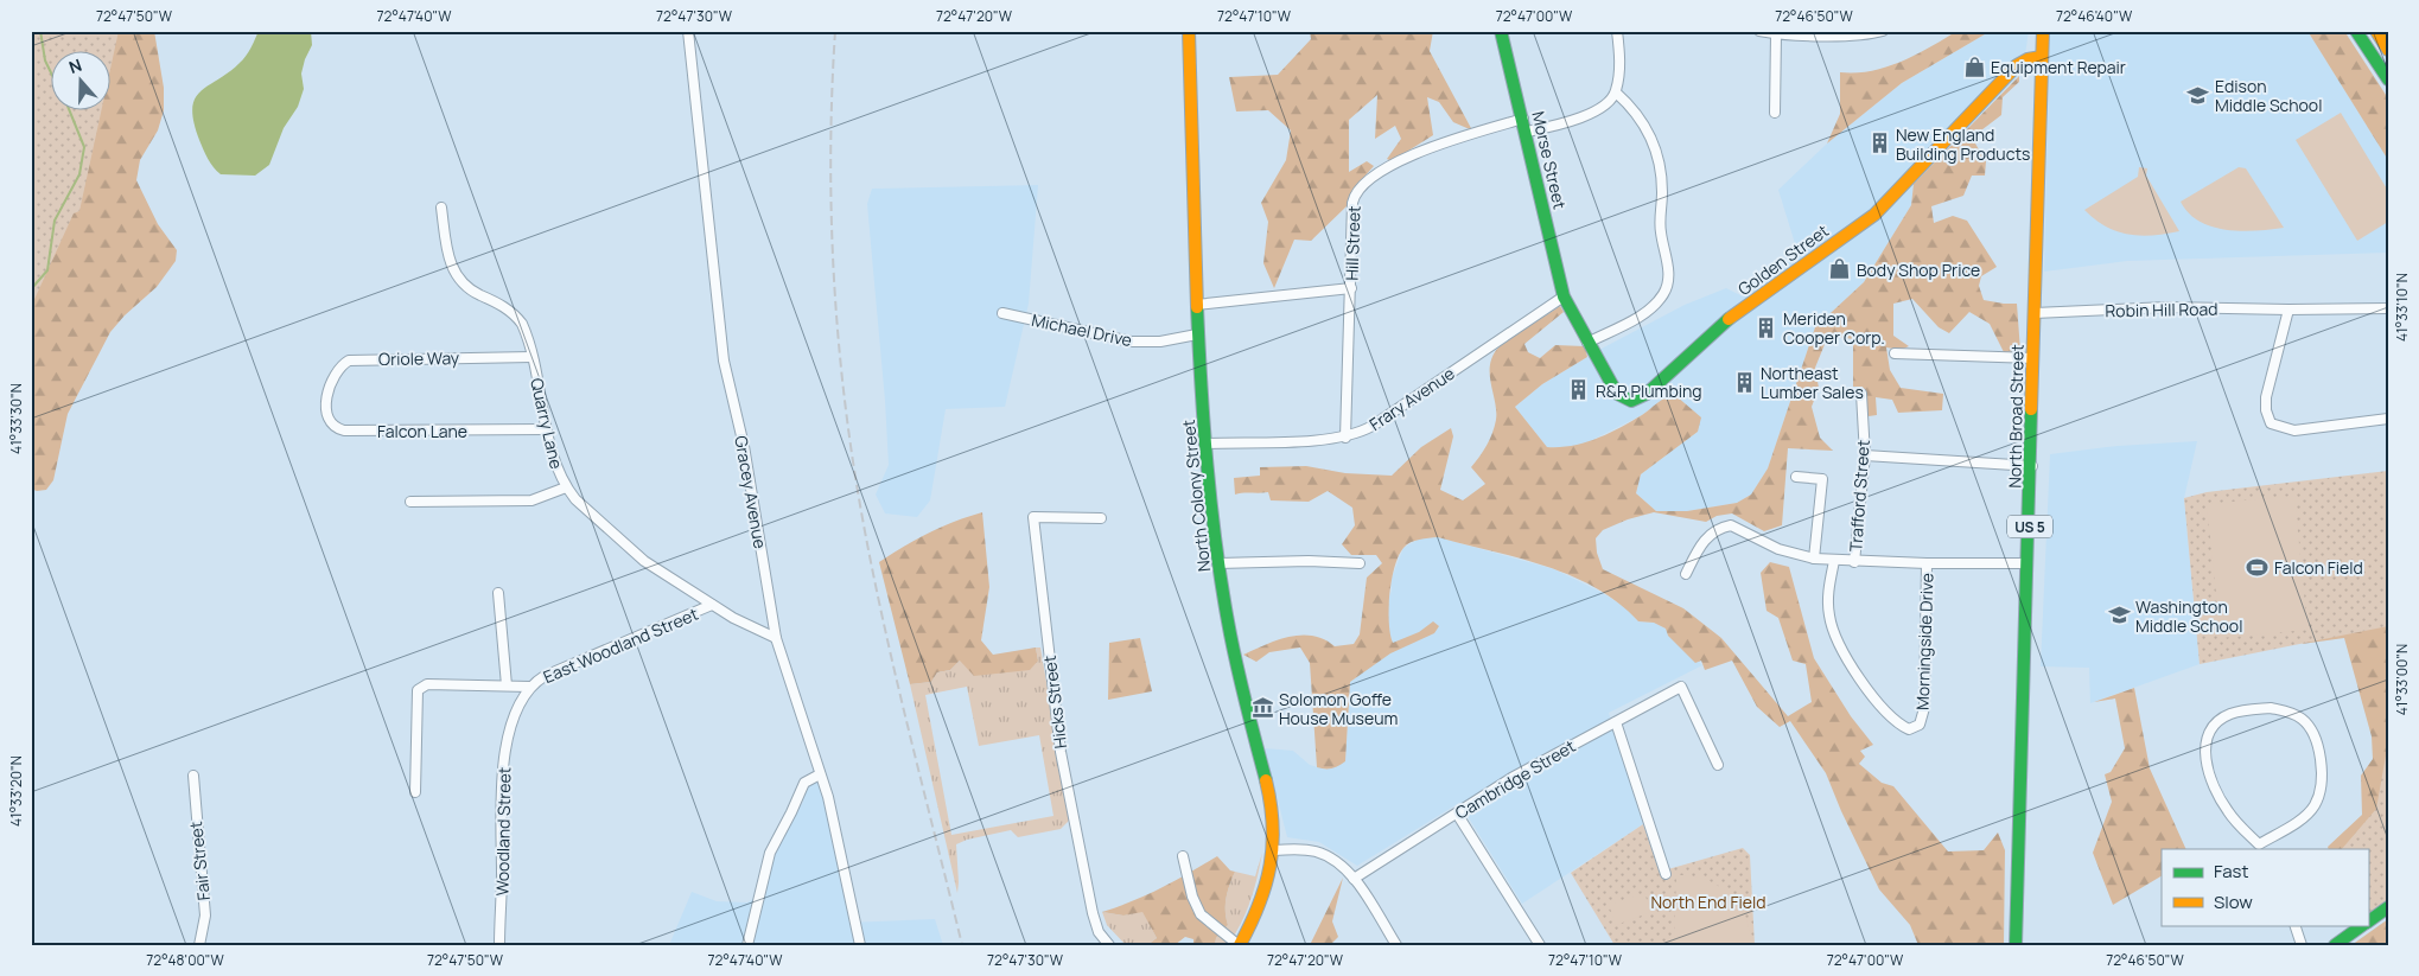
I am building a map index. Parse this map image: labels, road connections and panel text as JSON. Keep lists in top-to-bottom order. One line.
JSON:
{"streets":{"main road":["Morse Street","Golden Street","North Broad Street","North Colony Street","US 5"],"street":["Hill Street","Robin Hill Road","Michael Drive","Oriole Way","Frary Avenue","Quarry Lane","Falcon Lane","Gracey Avenue","Trafford Street","Morningside Drive","East Woodland Street","Hicks Street","Cambridge Street","Woodland Street","Fair Street"]},"crossings":[["Morse Street","Hill Street"],["Morse Street","Golden Street"],["Morse Street","Frary Avenue"],["Hill Street","North Colony Street"],["Golden Street","Frary Avenue"],["Golden Street","North Broad Street"],["Robin Hill Road","North Broad Street"],["Michael Drive","North Colony Street"],["Oriole Way","Quarry Lane"],["Oriole Way","Falcon Lane"],["Frary Avenue","North Colony Street"],["Quarry Lane","Falcon Lane"],["Quarry Lane","Gracey Avenue"],["Quarry Lane","East Woodland Street"],["East Woodland Street","Woodland Street"]],"parks":["North End Field"],"places":{"shop":["Equipment Repair","Body Shop Price"],"school or university":["Edison Middle School","Washington Middle School"],"building":["New England Building Products","Meriden Cooper Corp.","Northeast Lumber Sales","R&R Plumbing"],"sports":["Falcon Field"],"museum":["Solomon Goffe House Museum"]},"legend":["Fast","Slow"],"north":"top","coordinates":["72°47'50\"W","72°47'40\"W","72°47'30\"W","72°47'20\"W","72°47'10\"W","72°47'00\"W","72°46'50\"W","72°46'40\"W","41°33'10\"N","41°33'30\"N","41°33'00\"N","41°33'20\"N","72°48'00\"W"]}
